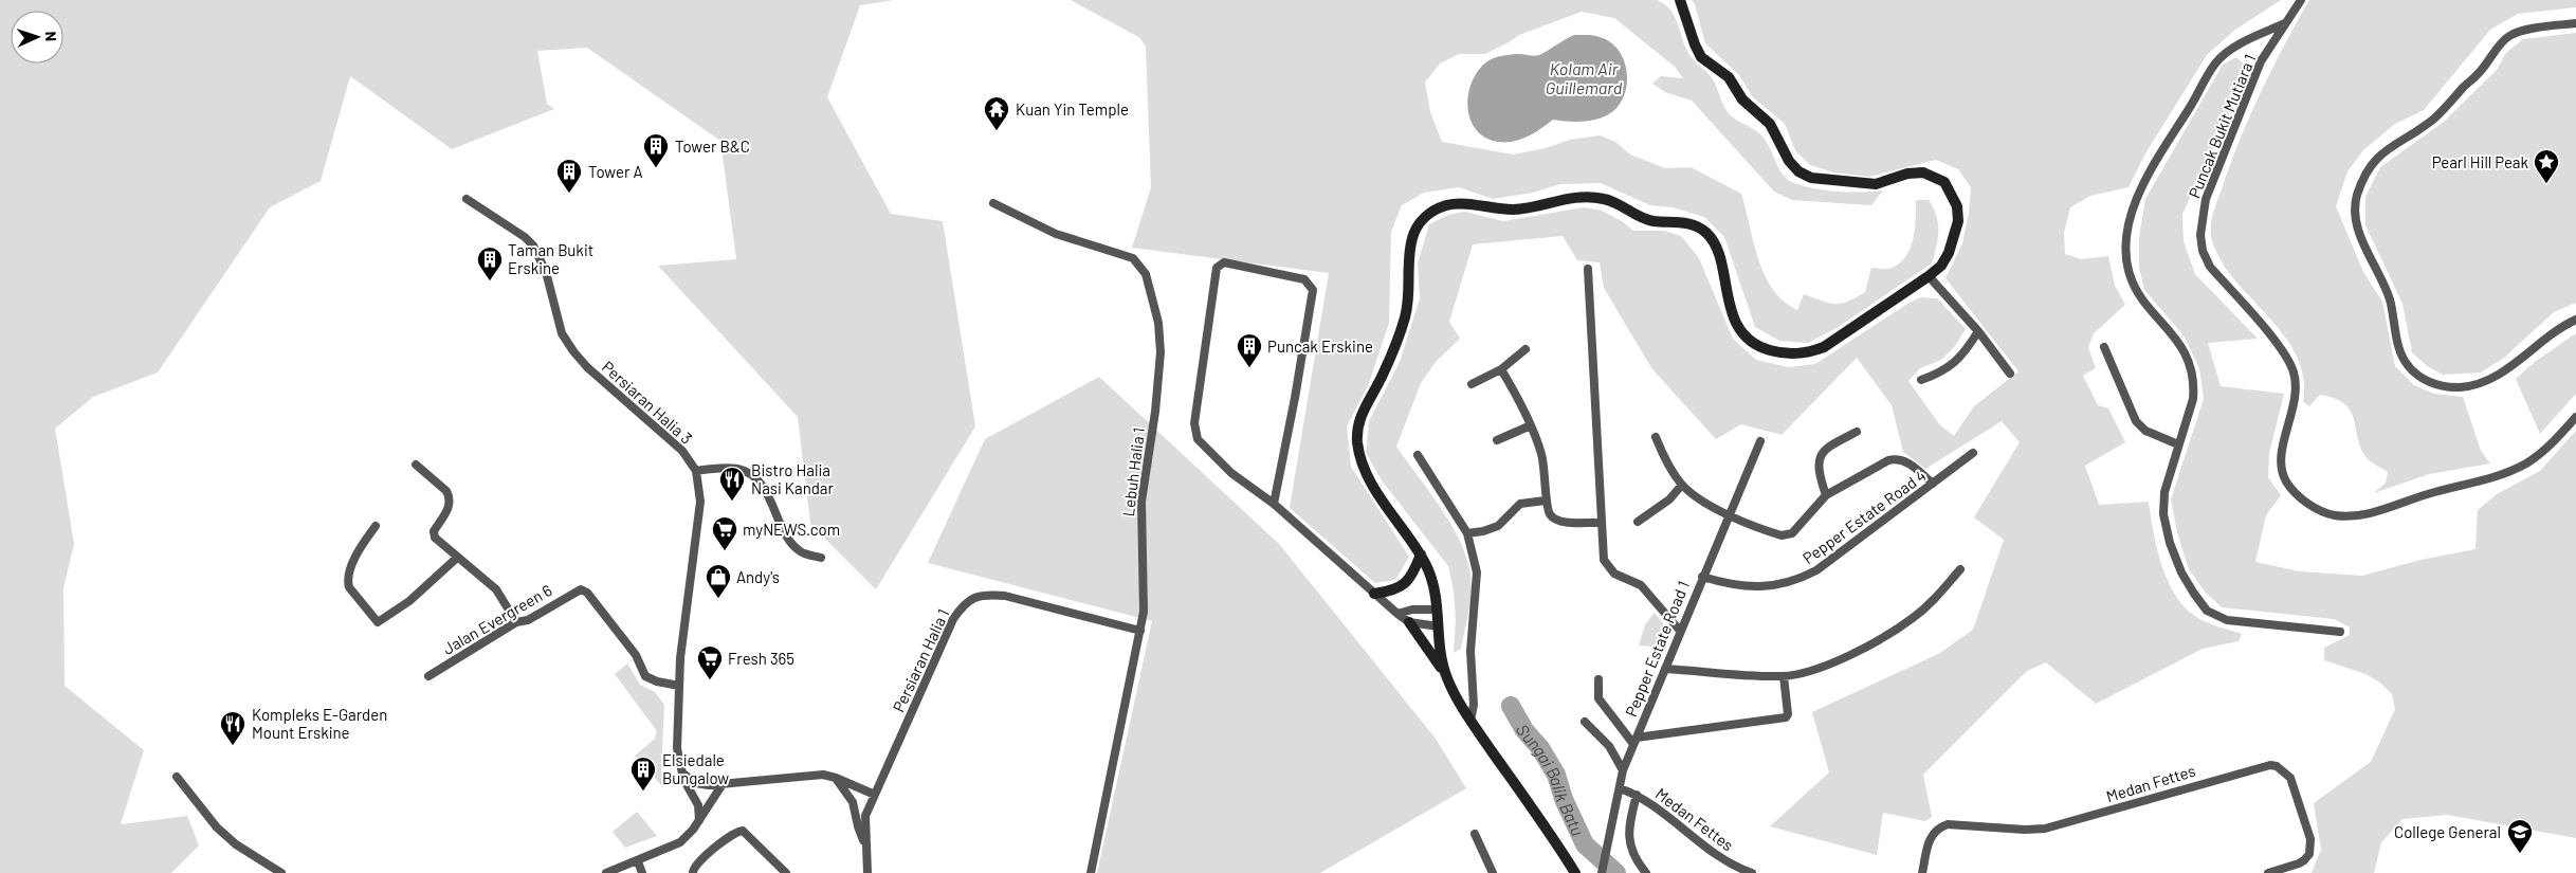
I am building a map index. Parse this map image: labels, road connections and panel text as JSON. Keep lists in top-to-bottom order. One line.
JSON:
{"streets":{"street":["Puncak Bukit Mutiara 1","Persiaran Halia 3","Lebuh Halia 1","Pepper Estate Road 4","Jalan Evergreen 6","Pepper Estate Road 1","Persiaran Halia 1","Medan Fettes"]},"crossings":[["Persiaran Halia 3","Jalan Evergreen 6"],["Lebuh Halia 1","Persiaran Halia 1"],["Pepper Estate Road 4","Pepper Estate Road 1"],["Pepper Estate Road 1","Medan Fettes"]],"water":["Kolam Air Guillemard","Sungai Balik Batu"],"places":{"temple":["Kuan Yin Temple"],"building":["Tower B&C","Tower A","Taman Bukit Erskine","Puncak Erskine","Elsiedale Bungalow"],"place":["Pearl Hill Peak"],"restaurant":["Bistro Halia Nasi Kandar","Kompleks E-Garden Mount Erskine"],"supermarket":["myNEWS.com","Fresh 365"],"shop":["Andy's"],"school or university":["College General"]},"north":"right"}
